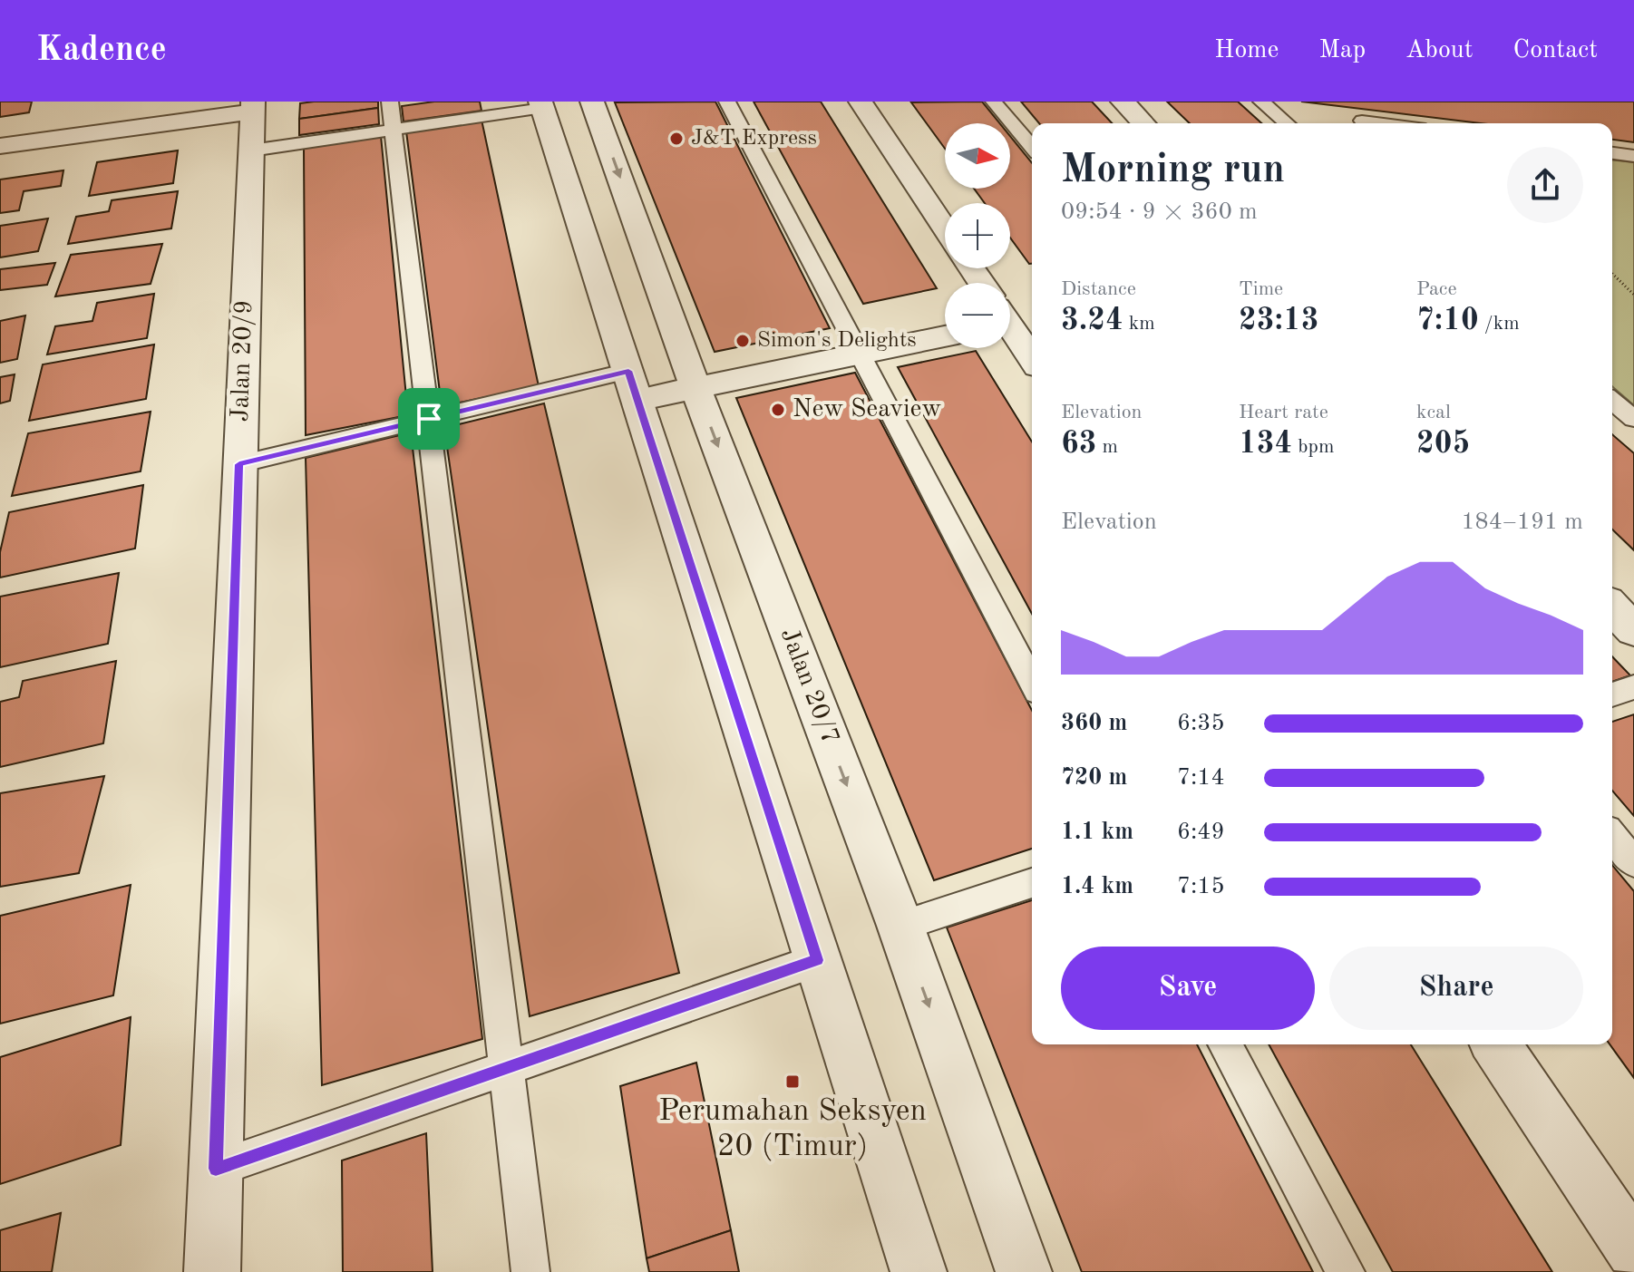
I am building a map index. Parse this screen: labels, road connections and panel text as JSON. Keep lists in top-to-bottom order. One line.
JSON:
{"streets":{"street":["Jalan 20/9","Jalan 20/7"]},"places":{"other":["J&T Express","Simon's Delights","New Seaview"],"transit":["Perumahan Seksyen 20 (Timur)"]},"north":"right","page":{"header":"Kadence","nav":["Home","Map","About","Contact"],"map_buttons":["+","−"],"heading":["Morning run","09:54 · 9 × 360 m"],"stats":[["Distance","3.24 km"],["Time","23:13"],["Pace","7:10 /km"],["Elevation","63 m"],["Heart rate","134 bpm"],["kcal","205"]],"chart":["Elevation","184–191 m"],"list":[{"name":"360 m","note":"6:35"},{"name":"720 m","note":"7:14"},{"name":"1.1 km","note":"6:49"},{"name":"1.4 km","note":"7:15"}],"buttons":["Save","Share"]}}
